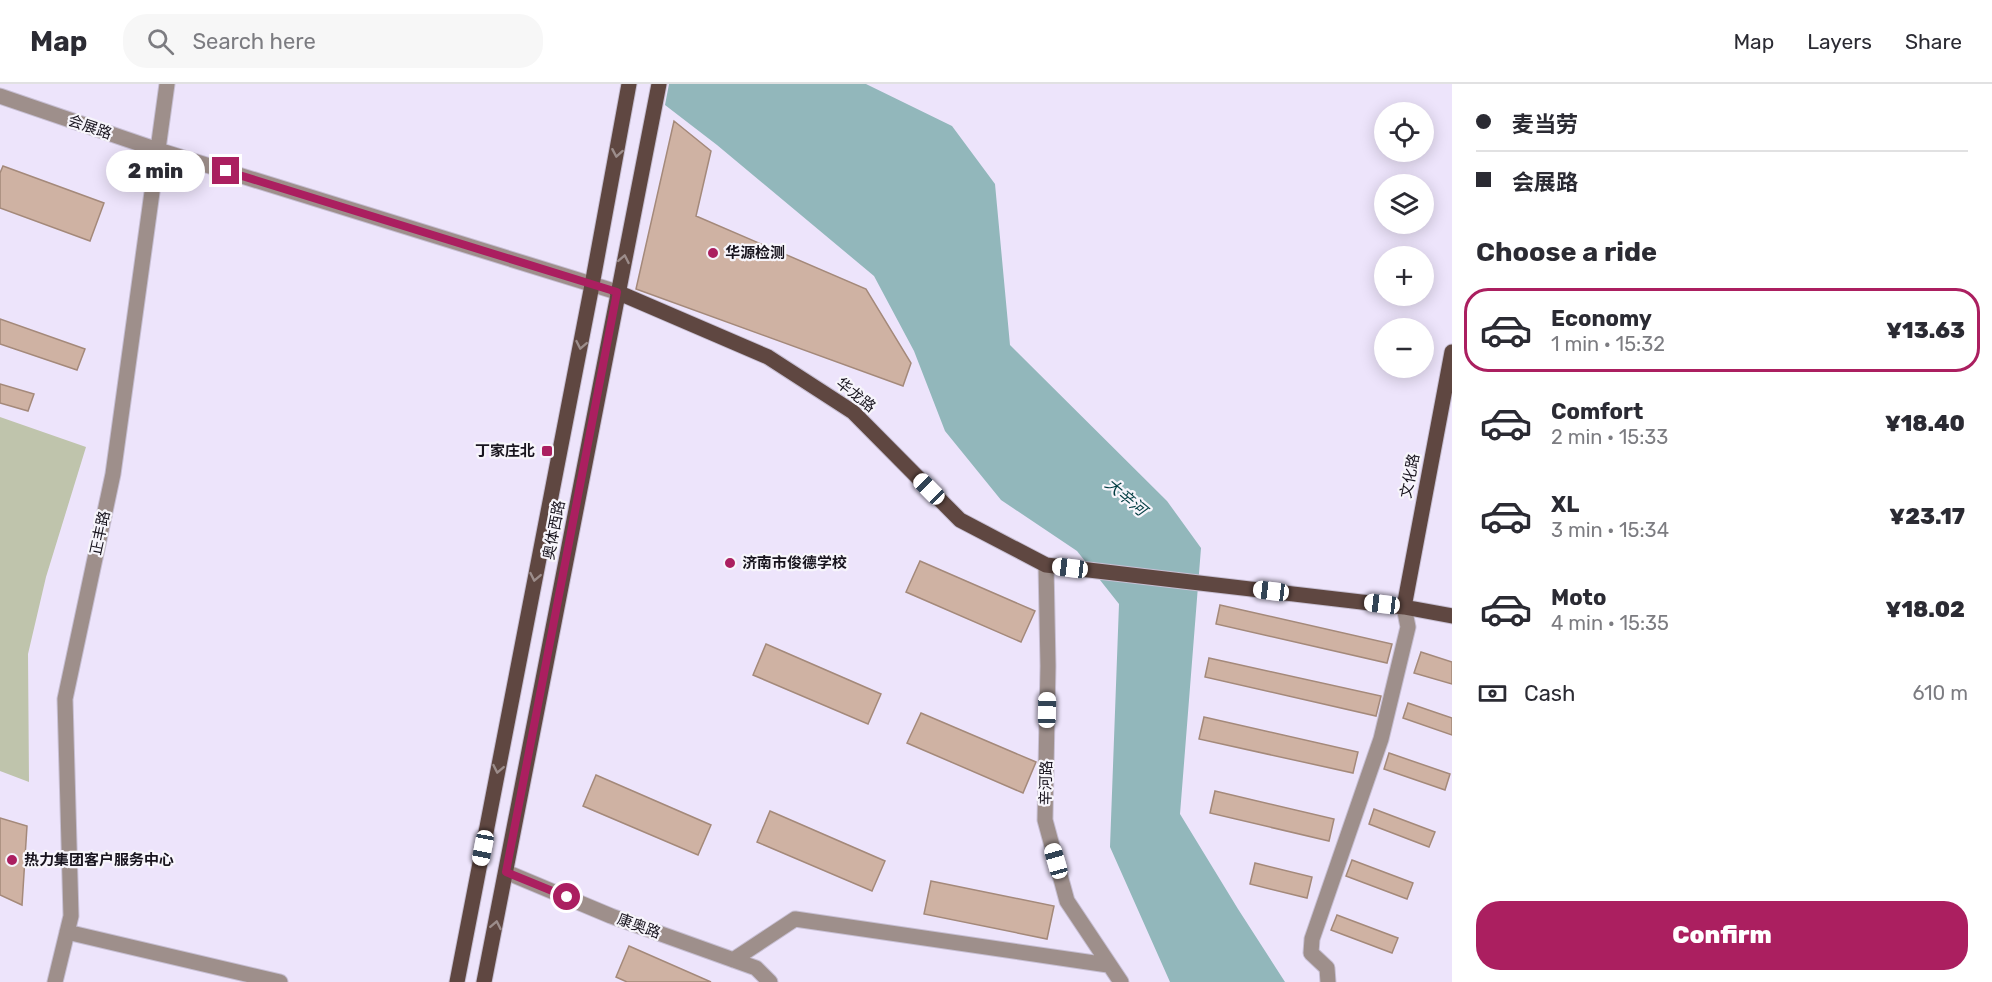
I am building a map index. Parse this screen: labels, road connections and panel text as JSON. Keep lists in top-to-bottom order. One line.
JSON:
{"streets":{"main road":["华龙路","文化路","奥体西路"],"street":["会展路","正丰路","辛河路","康奥路"]},"crossings":[["会展路","奥体西路"],["会展路","正丰路"],["华龙路","奥体西路"],["华龙路","辛河路"],["奥体西路","康奥路"]],"water":["大辛河"],"places":{"other":["华源检测","济南市俊德学校","热力集团客户服务中心"],"transit":["丁家庄北"]},"page":{"header":"Map","search":"Search here","nav":["Map","Layers","Share"],"banner":["麦当劳","会展路"],"map_buttons":["+","−"],"bubble":"2 min","heading":"Choose a ride","list":[{"name":"Economy","note":"1 min · 15:32","value":"¥13.63"},{"name":"Comfort","note":"2 min · 15:33","value":"¥18.40"},{"name":"XL","note":"3 min · 15:34","value":"¥23.17"},{"name":"Moto","note":"4 min · 15:35","value":"¥18.02"}],"pay":["Cash","610 m"],"buttons":"Confirm"}}
